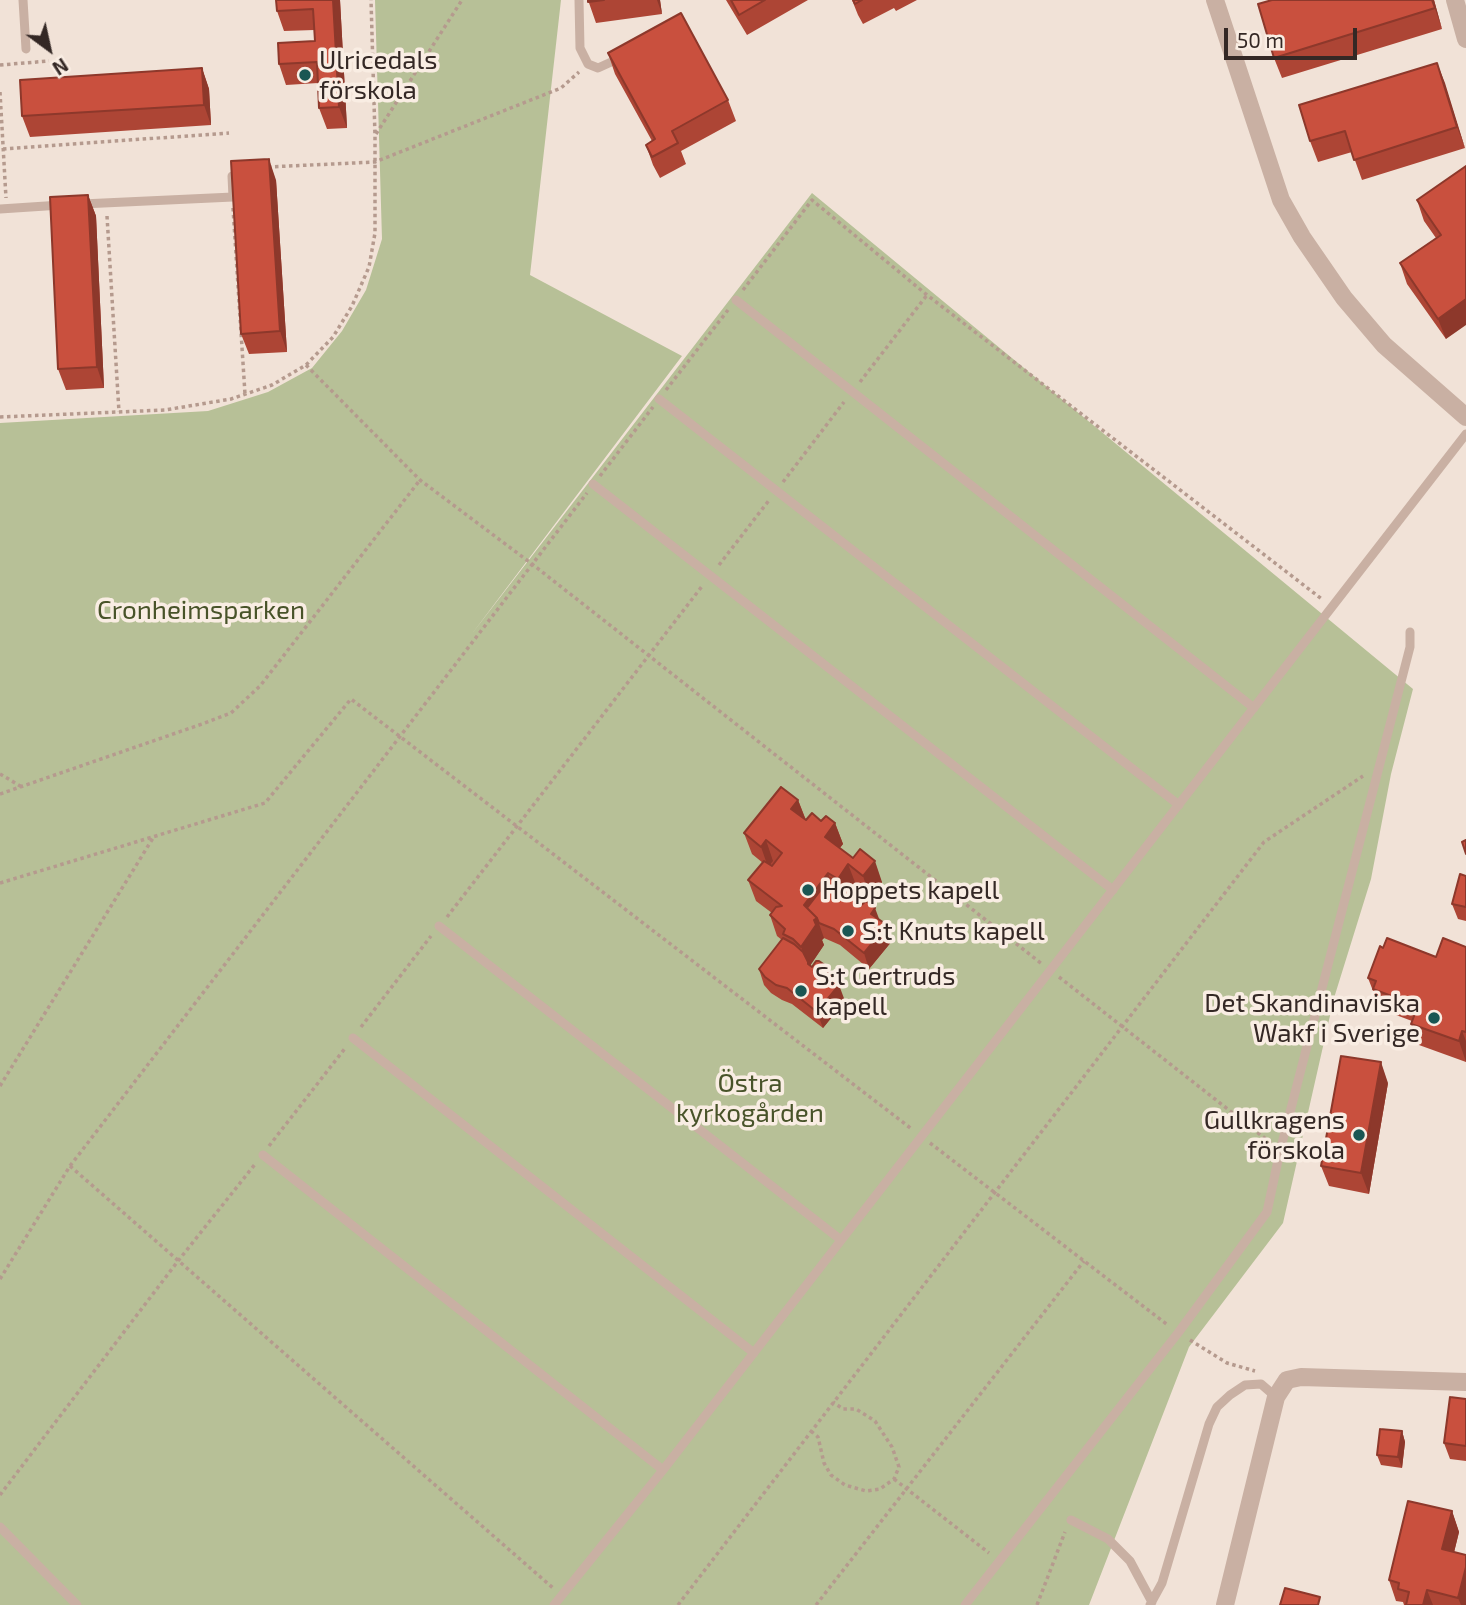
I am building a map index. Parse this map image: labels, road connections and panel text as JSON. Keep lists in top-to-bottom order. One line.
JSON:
{"parks":["Cronheimsparken","Östra kyrkogården"],"places":["Ulricedals förskola","Hoppets kapell","S:t Knuts kapell","S:t Gertruds kapell","Det Skandinaviska Wakf i Sverige","Gullkragens förskola"],"scale_bar":"50 m","north":"bottom right"}
